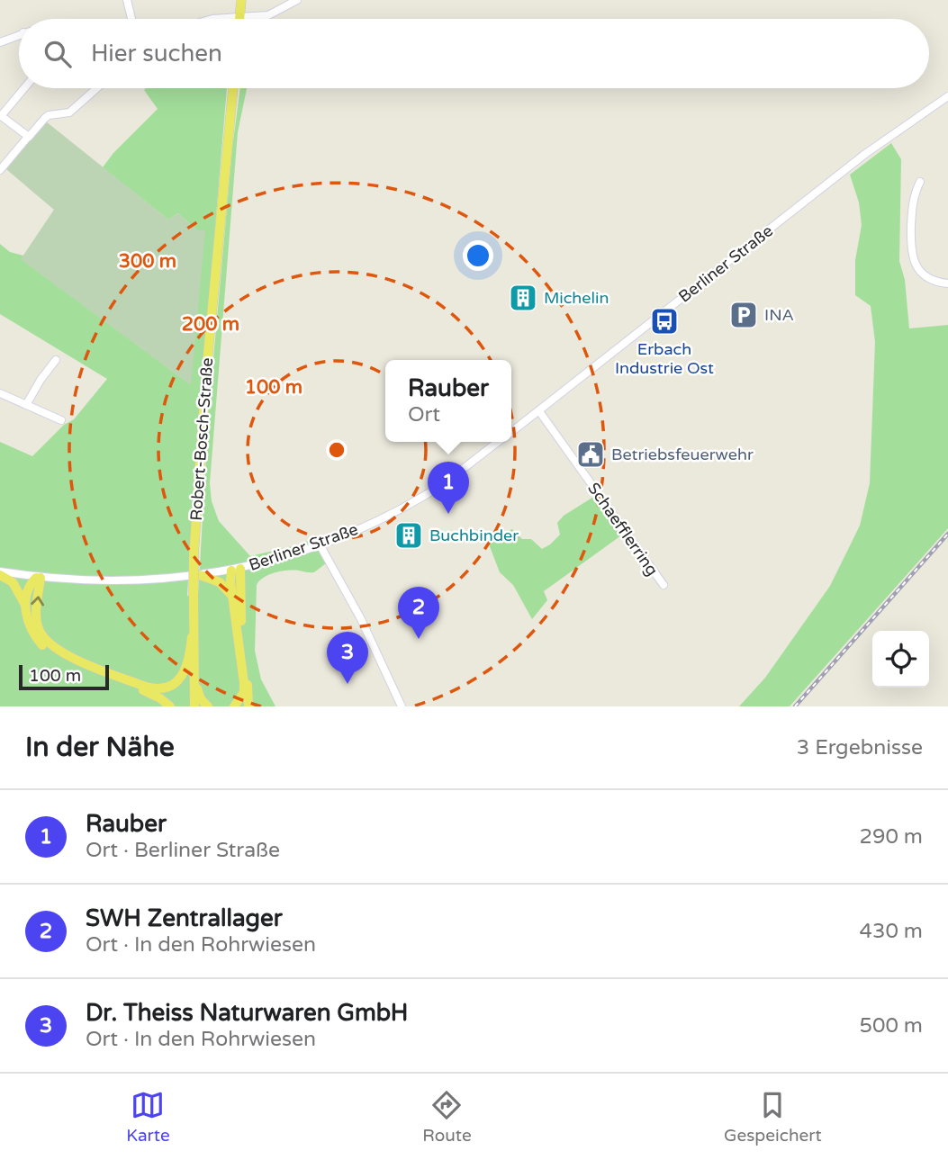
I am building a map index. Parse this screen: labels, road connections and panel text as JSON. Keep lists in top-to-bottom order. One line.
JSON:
{"streets":{"main road":["Robert-Bosch-Straße"],"street":["Berliner Straße","Schaefflerring"]},"crossings":[["Berliner Straße","Schaefflerring"]],"places":{"building":["Michelin","Buchbinder"],"parking":["INA"],"bus stop":["Erbach Industrie Ost"],"public building":["Betriebsfeuerwehr"]},"scale_bar":"100 m","page":{"search":"Hier suchen","popup":["Rauber","Ort"],"pins":["1","2","3"],"scale":"100 m","heading":["In der Nähe","3 Ergebnisse"],"list":[{"mark":"1","name":"Rauber","note":"Ort · Berliner Straße","value":"290 m"},{"mark":"2","name":"SWH Zentrallager","note":"Ort · In den Rohrwiesen","value":"430 m"},{"mark":"3","name":"Dr. Theiss Naturwaren GmbH","note":"Ort · In den Rohrwiesen","value":"500 m"}],"nav":["Karte","Route","Gespeichert"]},"rings":["300 m","200 m","100 m"]}
